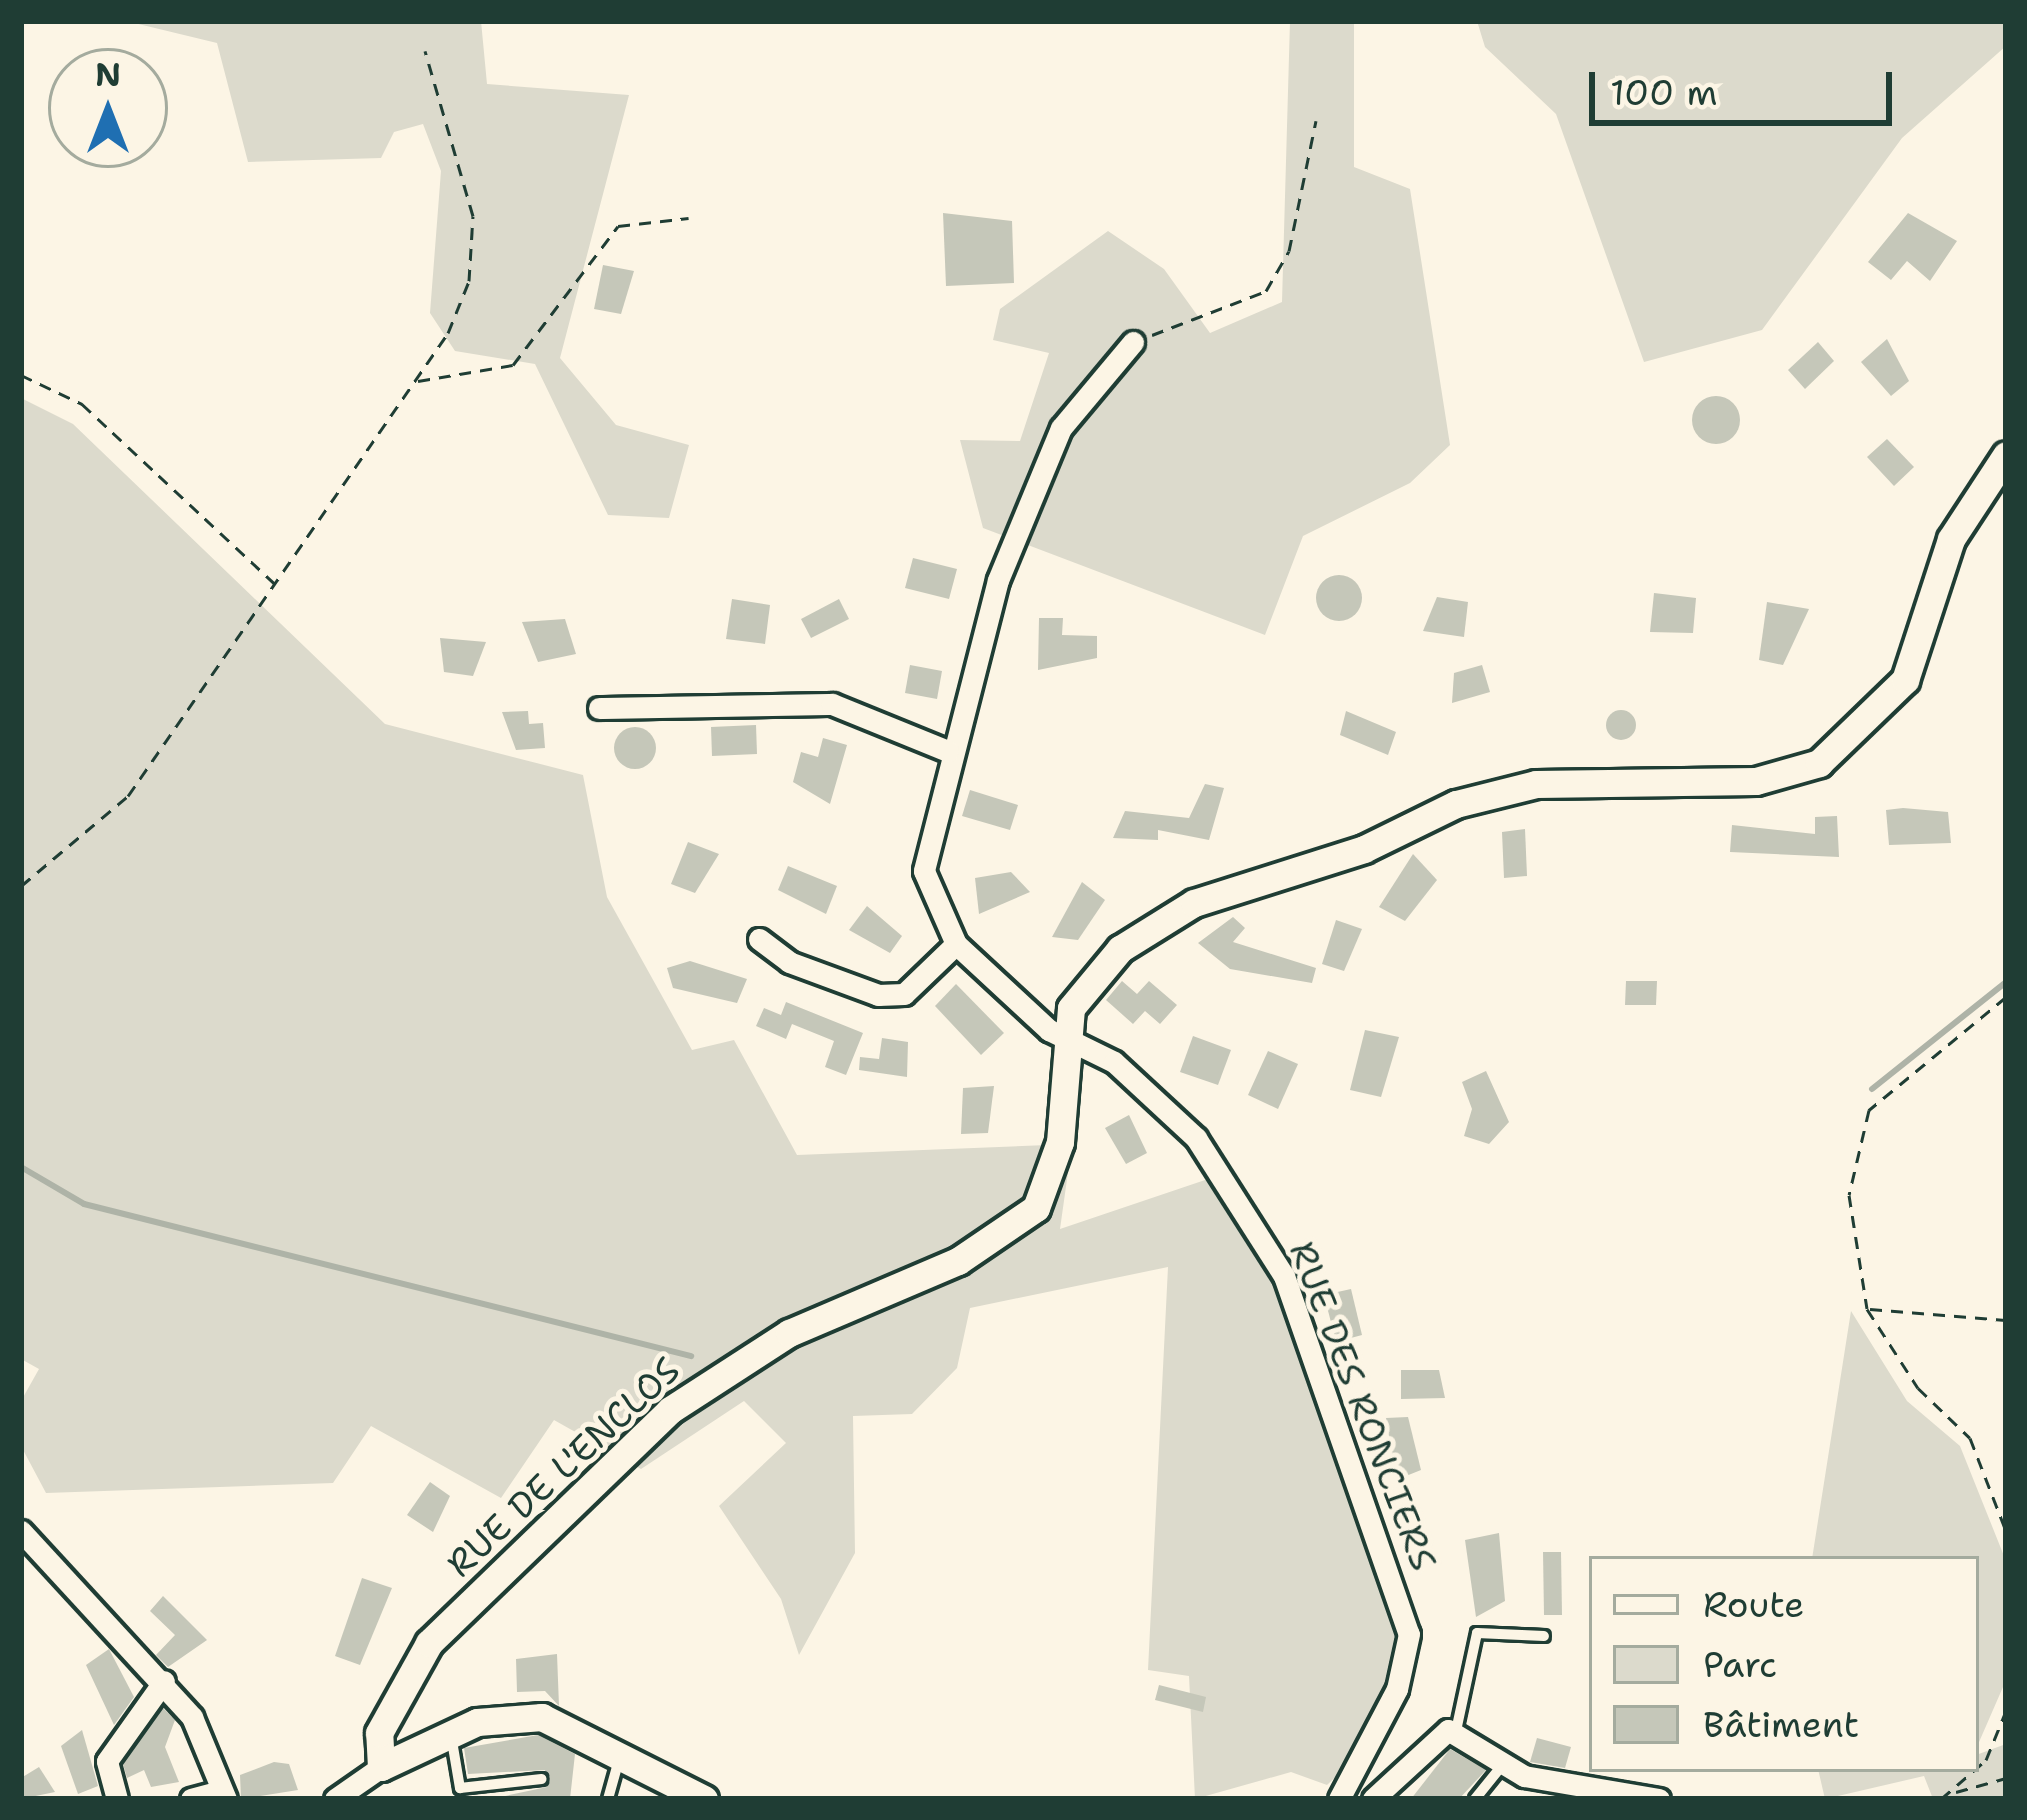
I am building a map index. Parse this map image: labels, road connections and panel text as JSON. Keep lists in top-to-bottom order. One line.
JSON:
{"streets":{"street":["RUE DES RONCIERS","RUE DE L'ENCLOS"]},"crossings":[["RUE DES RONCIERS","RUE DE L'ENCLOS"]],"legend":["Route","Parc","Bâtiment"],"scale_bar":"100 m","north":"top"}
